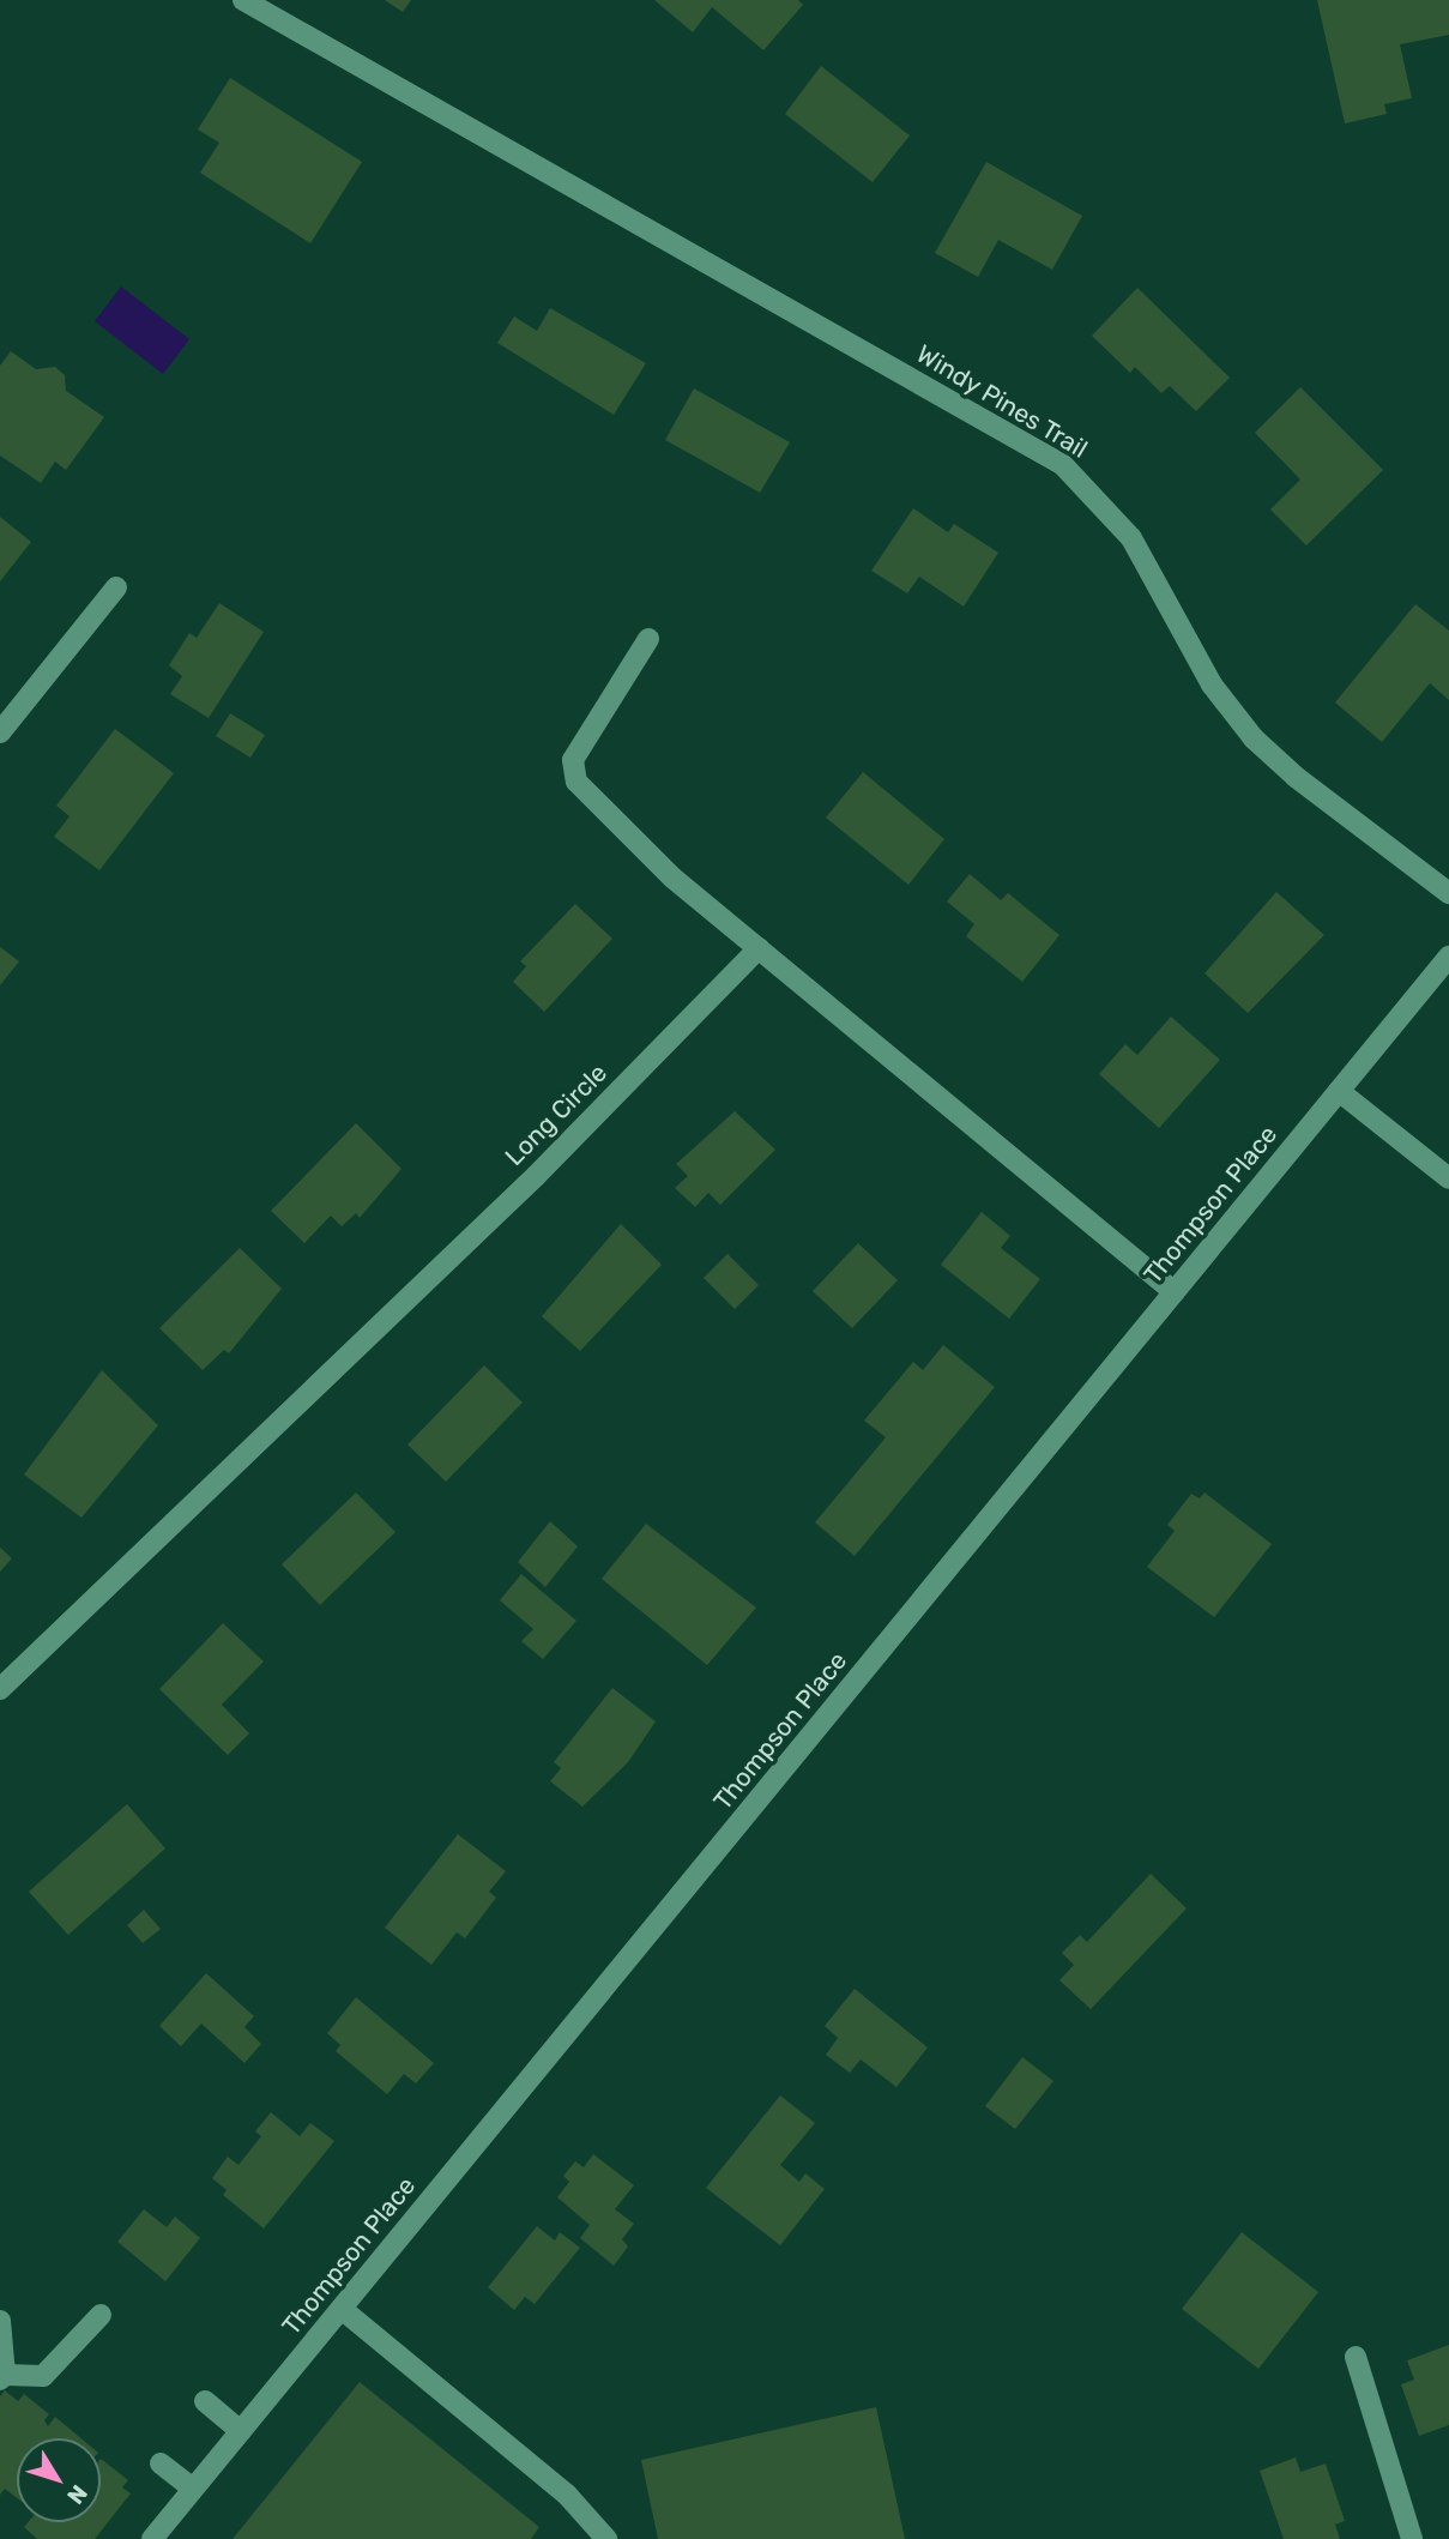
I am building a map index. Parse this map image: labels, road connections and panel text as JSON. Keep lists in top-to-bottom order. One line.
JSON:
{"streets":{"street":["Windy Pines Trail","Long Circle","Thompson Place"]},"north":"bottom right"}
